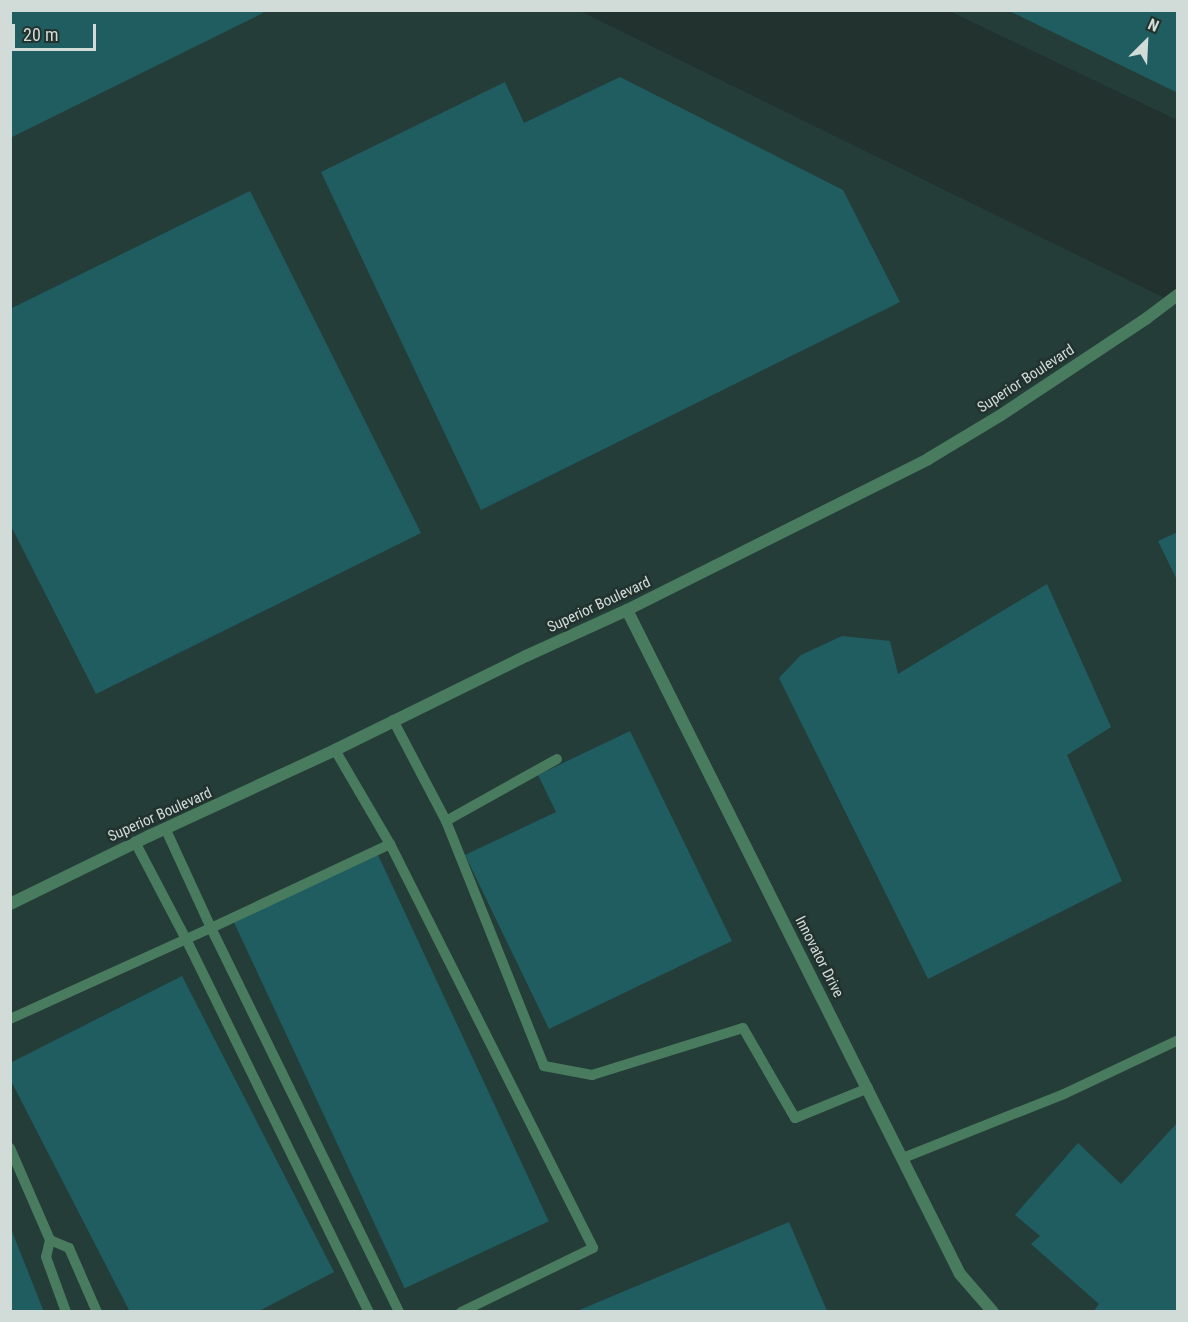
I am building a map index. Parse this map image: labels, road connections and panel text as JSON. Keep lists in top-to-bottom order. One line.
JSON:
{"streets":{"street":["Superior Boulevard","Innovator Drive"]},"crossings":[["Superior Boulevard","Innovator Drive"]],"scale_bar":"20 m","north":"top right"}
